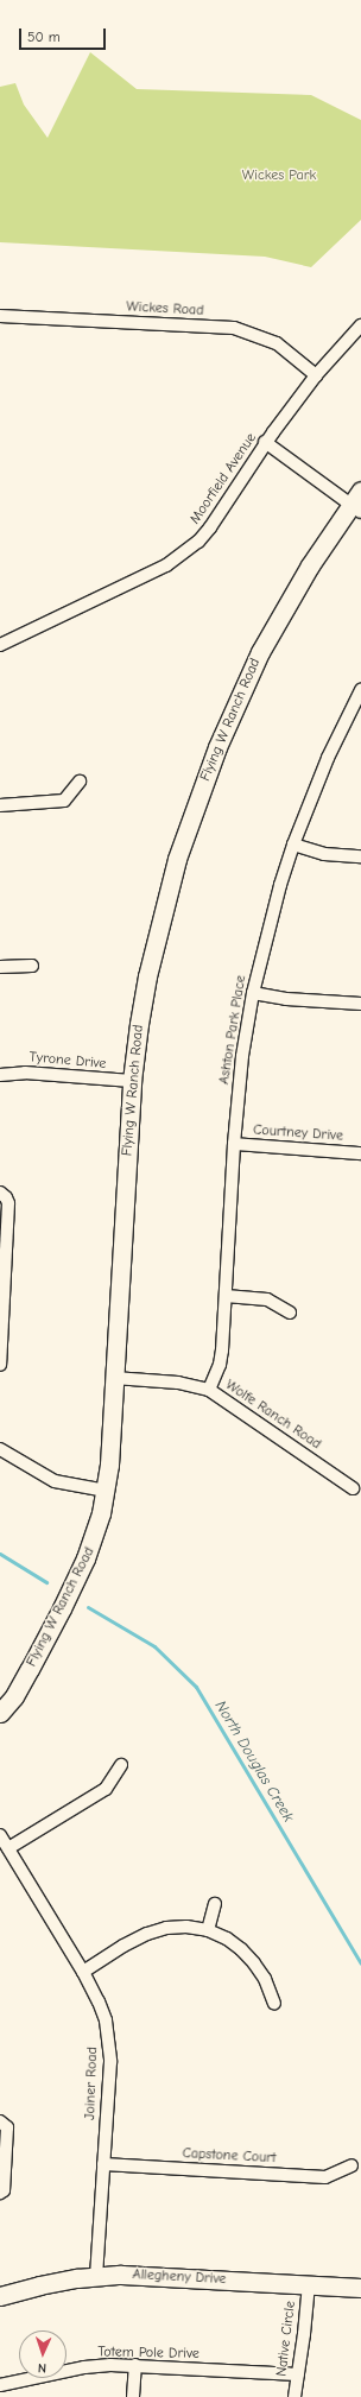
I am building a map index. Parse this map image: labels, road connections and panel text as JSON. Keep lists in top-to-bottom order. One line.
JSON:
{"streets":{"street":["Wickes Road","Moorfield Avenue","Flying W Ranch Road","Ashton Park Place","Tyrone Drive","Courtney Drive","Wolfe Ranch Road","Joiner Road","Capstone Court","Allegheny Drive","Native Circle","Totem Pole Drive"]},"crossings":[["Wickes Road","Moorfield Avenue"],["Flying W Ranch Road","Tyrone Drive"],["Flying W Ranch Road","Wolfe Ranch Road"],["Ashton Park Place","Courtney Drive"],["Ashton Park Place","Wolfe Ranch Road"],["Joiner Road","Capstone Court"],["Joiner Road","Allegheny Drive"],["Allegheny Drive","Native Circle"],["Native Circle","Totem Pole Drive"]],"water":["North Douglas Creek"],"parks":["Wickes Park"],"scale_bar":"50 m","north":"bottom"}
